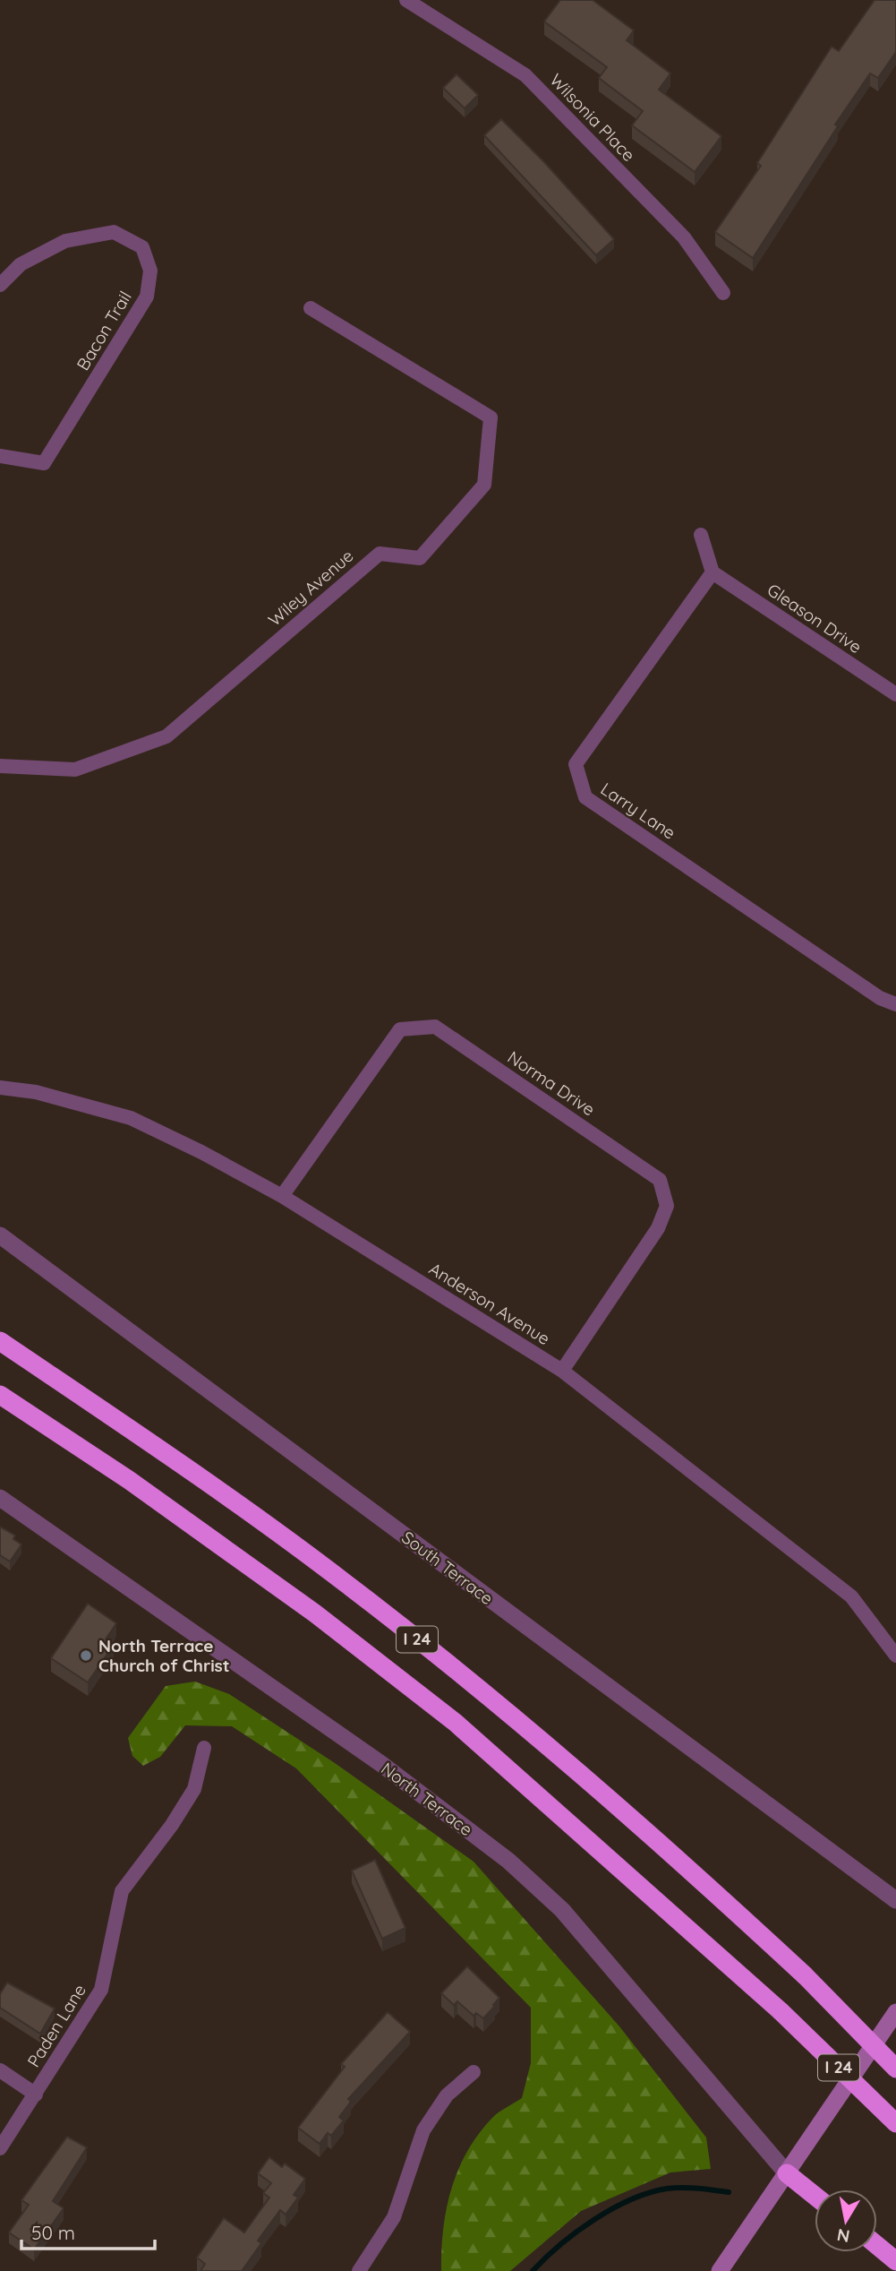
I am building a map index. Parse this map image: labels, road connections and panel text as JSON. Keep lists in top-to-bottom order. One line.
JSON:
{"streets":{"highway":["I 24"],"street":["Wilsonia Place","Bacon Trail","Wiley Avenue","Gleason Drive","Larry Lane","Norma Drive","Anderson Avenue","South Terrace","North Terrace","Paden Lane"]},"crossings":[["Gleason Drive","Larry Lane"],["Norma Drive","Anderson Avenue"]],"places":["North Terrace Church of Christ"],"scale_bar":"50 m","north":"bottom"}
